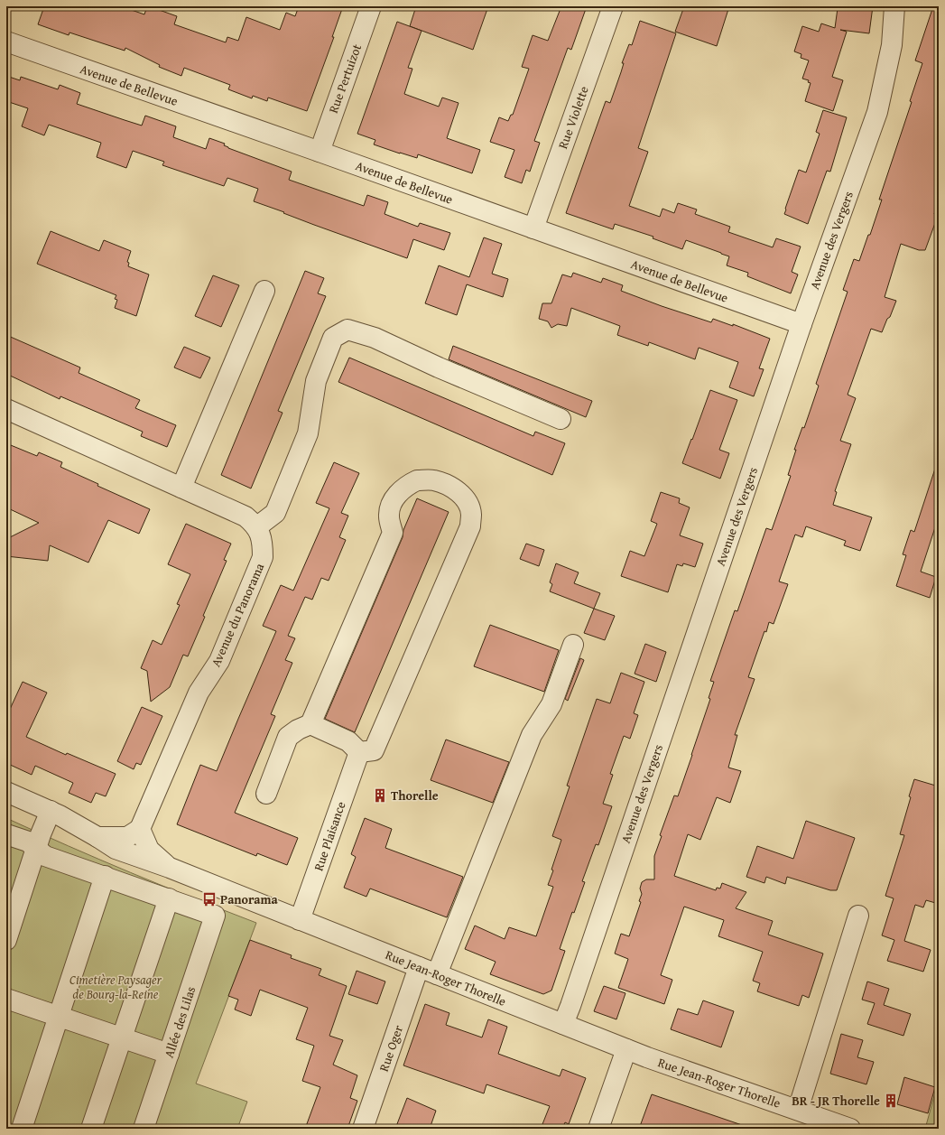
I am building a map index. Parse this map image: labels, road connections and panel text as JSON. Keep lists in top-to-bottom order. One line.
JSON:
{"streets":{"street":["Rue Pertuizot","Avenue de Bellevue","Rue Violette","Avenue des Vergers","Avenue du Panorama","Rue Plaisance","Rue Jean-Roger Thorelle","Allée des Lilas","Rue Oger"]},"crossings":[["Rue Pertuizot","Avenue de Bellevue"],["Avenue de Bellevue","Rue Violette"],["Avenue de Bellevue","Avenue des Vergers"],["Avenue des Vergers","Rue Jean-Roger Thorelle"],["Avenue du Panorama","Rue Jean-Roger Thorelle"],["Rue Plaisance","Rue Jean-Roger Thorelle"],["Rue Jean-Roger Thorelle","Rue Oger"]],"parks":["Cimetière Paysager de Bourg-la-Reine"],"places":{"building":["Thorelle","BR - JR Thorelle"],"bus stop":["Panorama"]}}
